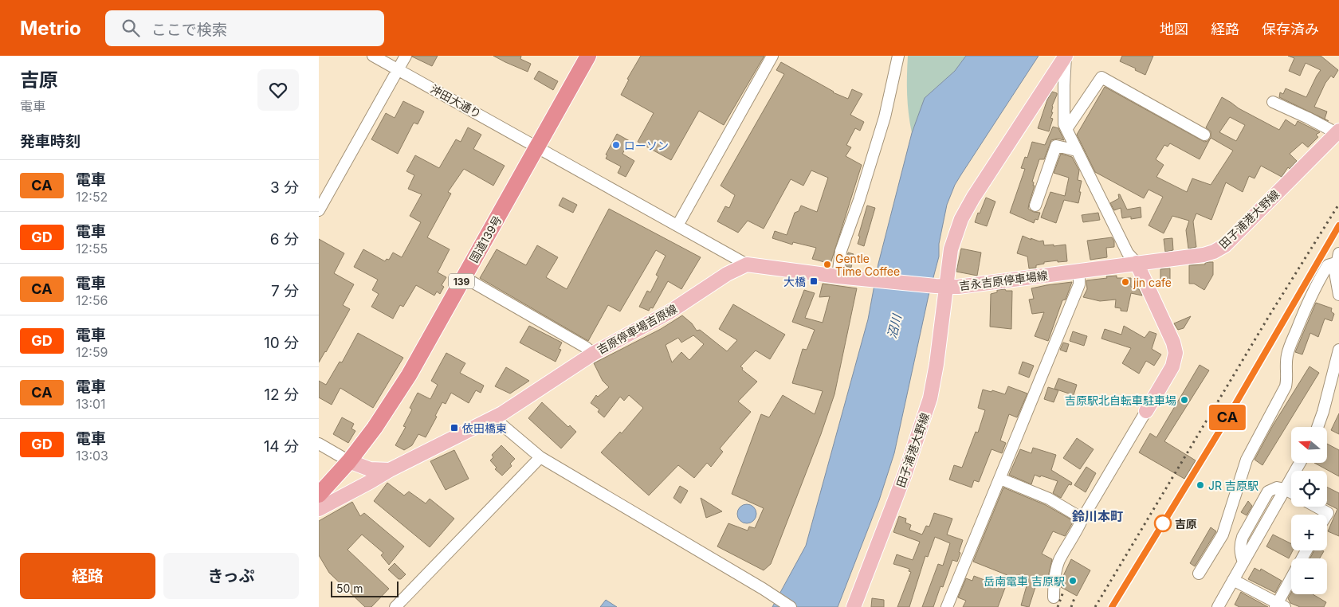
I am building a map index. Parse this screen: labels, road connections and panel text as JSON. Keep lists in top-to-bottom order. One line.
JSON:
{"streets":{"highway":["国道139号","139"],"main road":["田子浦港大野線","吉永吉原停車場線","吉原停車場吉原線"],"street":["沖田大通り"]},"crossings":[["沖田大通り","国道139号"],["沖田大通り","吉原停車場吉原線"],["田子浦港大野線","吉永吉原停車場線"],["国道139号","吉原停車場吉原線"]],"districts":["鈴川本町"],"water":["沼川"],"places":{"other":["ローソン","Gentle Time Coffee","jin cafe","吉原駅北自転車駐車場","JR 吉原駅","吉原","岳南電車 吉原駅"],"transit":["大橋","依田橋東"]},"scale_bar":"50 m","north":"left","page":{"header":"Metrio","search":"ここで検索","nav":["地図","経路","保存済み"],"heading":[["吉原","電車"],"発車時刻"],"on_map":"CA","list":[{"mark":"CA","name":"電車","note":"12:52","value":"3 分"},{"mark":"GD","name":"電車","note":"12:55","value":"6 分"},{"mark":"CA","name":"電車","note":"12:56","value":"7 分"},{"mark":"GD","name":"電車","note":"12:59","value":"10 分"},{"mark":"CA","name":"電車","note":"13:01","value":"12 分"},{"mark":"GD","name":"電車","note":"13:03","value":"14 分"}],"map_buttons":["+","−"],"buttons":["経路","きっぷ"],"scale":"50 m"}}
